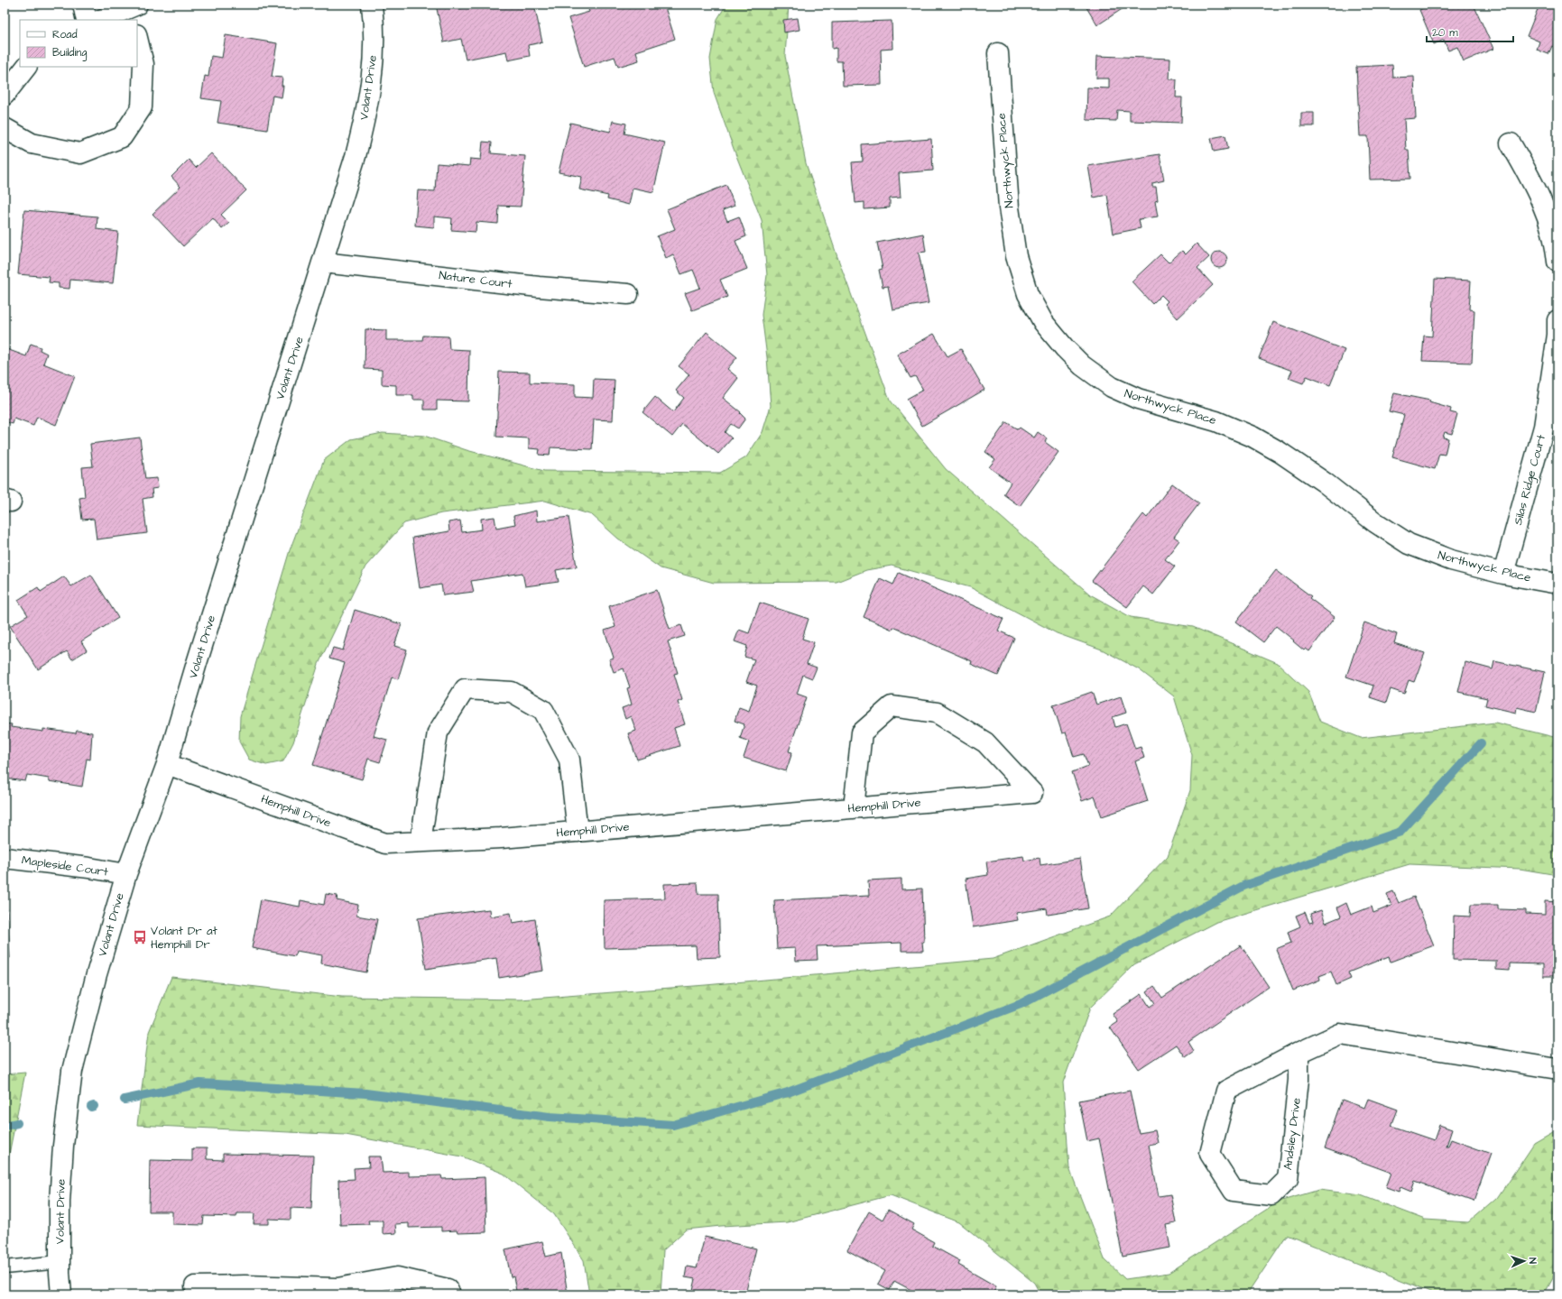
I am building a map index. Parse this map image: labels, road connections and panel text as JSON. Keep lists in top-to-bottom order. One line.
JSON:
{"streets":{"street":["Volant Drive","Northwyck Place","Nature Court","Silas Ridge Court","Hemphill Drive","Mapleside Court","Andsley Drive"]},"crossings":[["Volant Drive","Nature Court"],["Volant Drive","Hemphill Drive"],["Volant Drive","Mapleside Court"],["Northwyck Place","Silas Ridge Court"]],"places":{"bus stop":["Volant Dr at Hemphill Dr"]},"legend":["Road","Building"],"scale_bar":"20 m","north":"right"}
